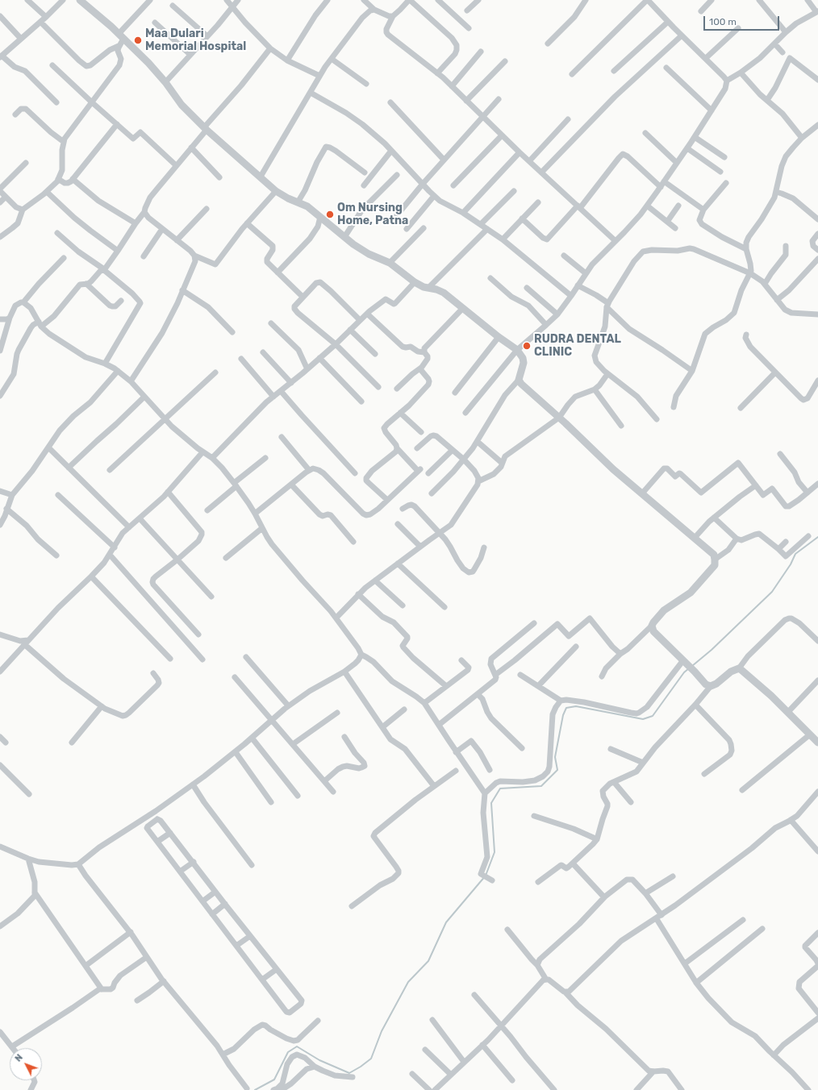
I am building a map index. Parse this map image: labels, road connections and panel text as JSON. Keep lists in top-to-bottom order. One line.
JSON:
{"places":["Maa Dulari Memorial Hospital","Om Nursing Home, Patna","RUDRA DENTAL CLINIC"],"scale_bar":"100 m","north":"top left"}
